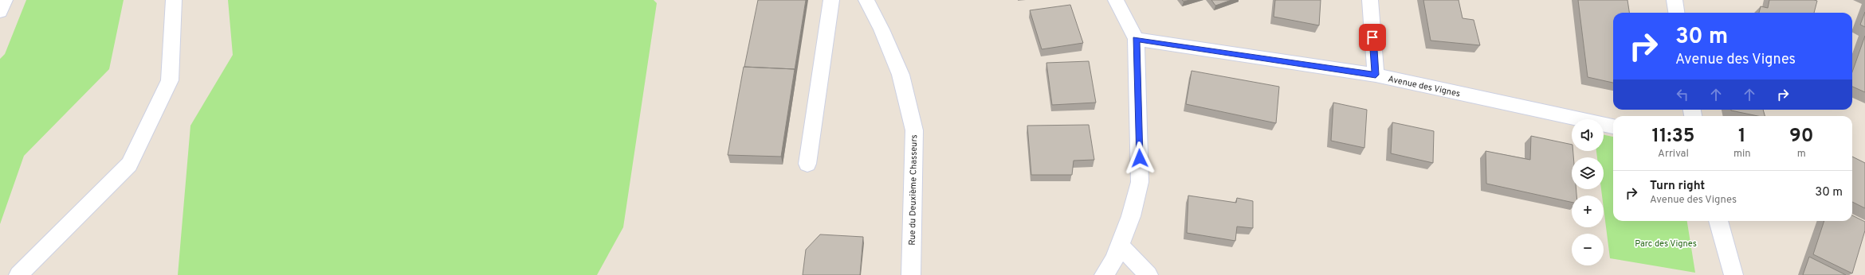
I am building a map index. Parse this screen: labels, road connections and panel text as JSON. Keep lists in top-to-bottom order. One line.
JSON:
{"streets":{"street":["Avenue des Vignes","Rue du Deuxième Chasseurs"]},"parks":["Parc des Vignes"],"page":{"turn":["30 m","Avenue des Vignes"],"eta":["11:35","Arrival","1","min","90","m"],"map_buttons":["+","−"],"list":[{"name":"Turn right","note":"Avenue des Vignes","value":"30 m"}]}}
